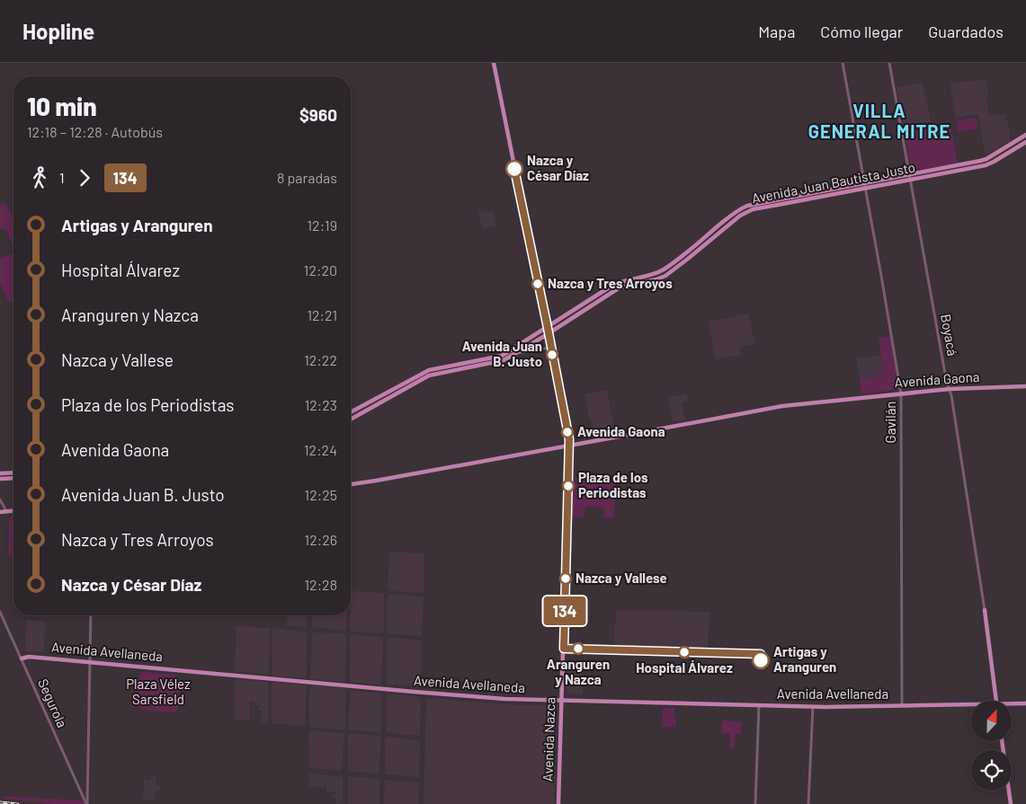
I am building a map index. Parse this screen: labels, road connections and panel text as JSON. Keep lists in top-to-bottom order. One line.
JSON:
{"streets":{"main road":["Avenida Juan Bautista Justo","Avenida Gaona","Avenida Avellaneda","Avenida Nazca"],"street":["Boyacá","Gavilán","Segurola"]},"crossings":[["Avenida Juan Bautista Justo","Boyacá"],["Avenida Juan Bautista Justo","Gavilán"],["Avenida Juan Bautista Justo","Avenida Nazca"],["Boyacá","Avenida Gaona"],["Avenida Gaona","Gavilán"],["Avenida Gaona","Avenida Nazca"],["Gavilán","Avenida Avellaneda"],["Avenida Avellaneda","Segurola"],["Avenida Avellaneda","Avenida Nazca"]],"districts":["VILLA GENERAL MITRE"],"parks":["Plaza Vélez Sarsfield"],"places":["Nazca y César Díaz","Nazca y Tres Arroyos","Avenida Juan B. Justo","Avenida Gaona","Plaza de los Periodistas","Nazca y Vallese","Aranguren y Nazca","Hospital Álvarez","Artigas y Aranguren"],"lines":["bus line 134"],"north":"top","page":{"header":"Hopline","nav":["Mapa","Cómo llegar","Guardados"],"on_map":"134","heading":["10 min","12:18 – 12:28 · Autobús","$960"],"legs":["1","134","8 paradas"],"list":[{"name":"Artigas y Aranguren","value":"12:19"},{"name":"Hospital Álvarez","value":"12:20"},{"name":"Aranguren y Nazca","value":"12:21"},{"name":"Nazca y Vallese","value":"12:22"},{"name":"Plaza de los Periodistas","value":"12:23"},{"name":"Avenida Gaona","value":"12:24"},{"name":"Avenida Juan B. Justo","value":"12:25"},{"name":"Nazca y Tres Arroyos","value":"12:26"},{"name":"Nazca y César Díaz","value":"12:28"}]}}
